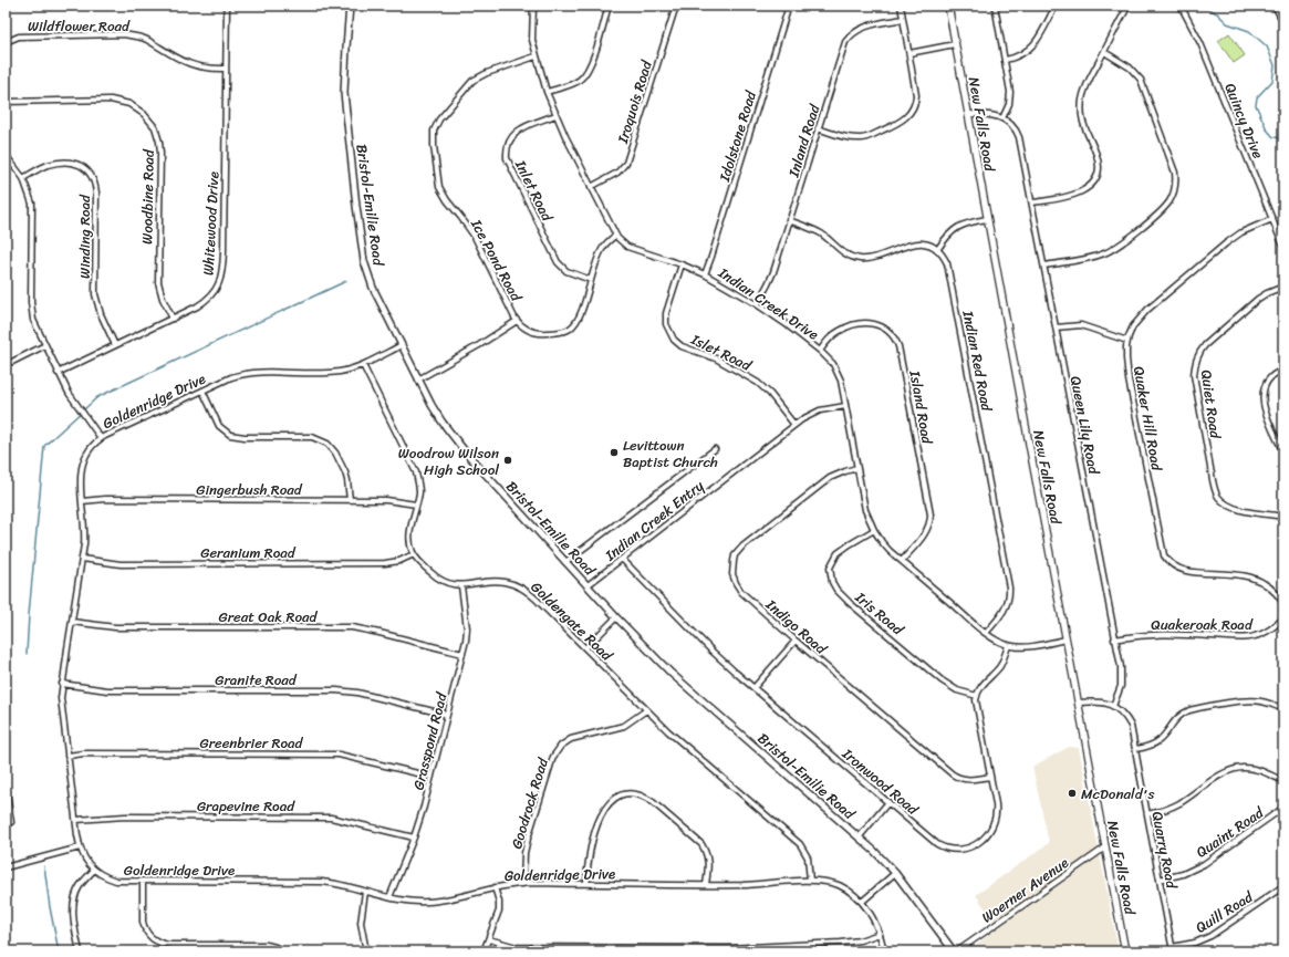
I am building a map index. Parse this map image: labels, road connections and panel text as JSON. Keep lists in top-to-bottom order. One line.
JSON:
{"streets":{"main road":["New Falls Road"],"street":["Wildflower Road","Iroquois Road","Quincy Drive","Idolstone Road","Inland Road","Inlet Road","Woodbine Road","Bristol-Emilie Road","Whitewood Drive","Winding Road","Ice Pond Road","Indian Creek Drive","Islet Road","Indian Red Road","Goldenridge Drive","Quiet Road","Island Road","Quaker Hill Road","Queen Lily Road","Gingerbush Road","Indian Creek Entry","Geranium Road","Iris Road","Great Oak Road","Goldengate Road","Quakeroak Road","Indigo Road","Granite Road","Grasspond Road","Greenbrier Road","Ironwood Road","Goodrock Road","Grapevine Road","Quaint Road","Quarry Road","Woerner Avenue","Quill Road"]},"crossings":[["Wildflower Road","Whitewood Drive"],["Iroquois Road","Indian Creek Drive"],["Quincy Drive","Quaker Hill Road"],["New Falls Road","Woerner Avenue"],["Idolstone Road","Indian Creek Drive"],["Inland Road","Indian Creek Drive"],["Inlet Road","Ice Pond Road"],["Inlet Road","Indian Creek Drive"],["Woodbine Road","Whitewood Drive"],["Bristol-Emilie Road","Goldenridge Drive"],["Bristol-Emilie Road","Indian Creek Entry"],["Bristol-Emilie Road","Woerner Avenue"],["Whitewood Drive","Winding Road"],["Ice Pond Road","Indian Creek Drive"],["Indian Creek Drive","Islet Road"],["Indian Creek Drive","Indian Red Road"],["Indian Creek Drive","Island Road"],["Indian Creek Drive","Indian Creek Entry"],["Indian Creek Drive","Iris Road"],["Indian Creek Drive","Indigo Road"],["Islet Road","Indian Creek Entry"],["Goldenridge Drive","Gingerbush Road"],["Goldenridge Drive","Geranium Road"],["Goldenridge Drive","Great Oak Road"],["Goldenridge Drive","Goldengate Road"],["Goldenridge Drive","Granite Road"],["Goldenridge Drive","Grasspond Road"],["Goldenridge Drive","Greenbrier Road"],["Goldenridge Drive","Goodrock Road"],["Goldenridge Drive","Grapevine Road"],["Queen Lily Road","Quakeroak Road"],["Queen Lily Road","Quarry Road"],["Indian Creek Entry","Ironwood Road"],["Geranium Road","Goldengate Road"],["Iris Road","Ironwood Road"],["Great Oak Road","Grasspond Road"],["Goldengate Road","Grasspond Road"],["Goldengate Road","Goodrock Road"],["Indigo Road","Ironwood Road"],["Granite Road","Grasspond Road"],["Grasspond Road","Greenbrier Road"],["Grasspond Road","Grapevine Road"],["Quaint Road","Quarry Road"],["Quarry Road","Quill Road"]],"places":["Levittown Baptist Church","Woodrow Wilson High School","McDonald's"]}
